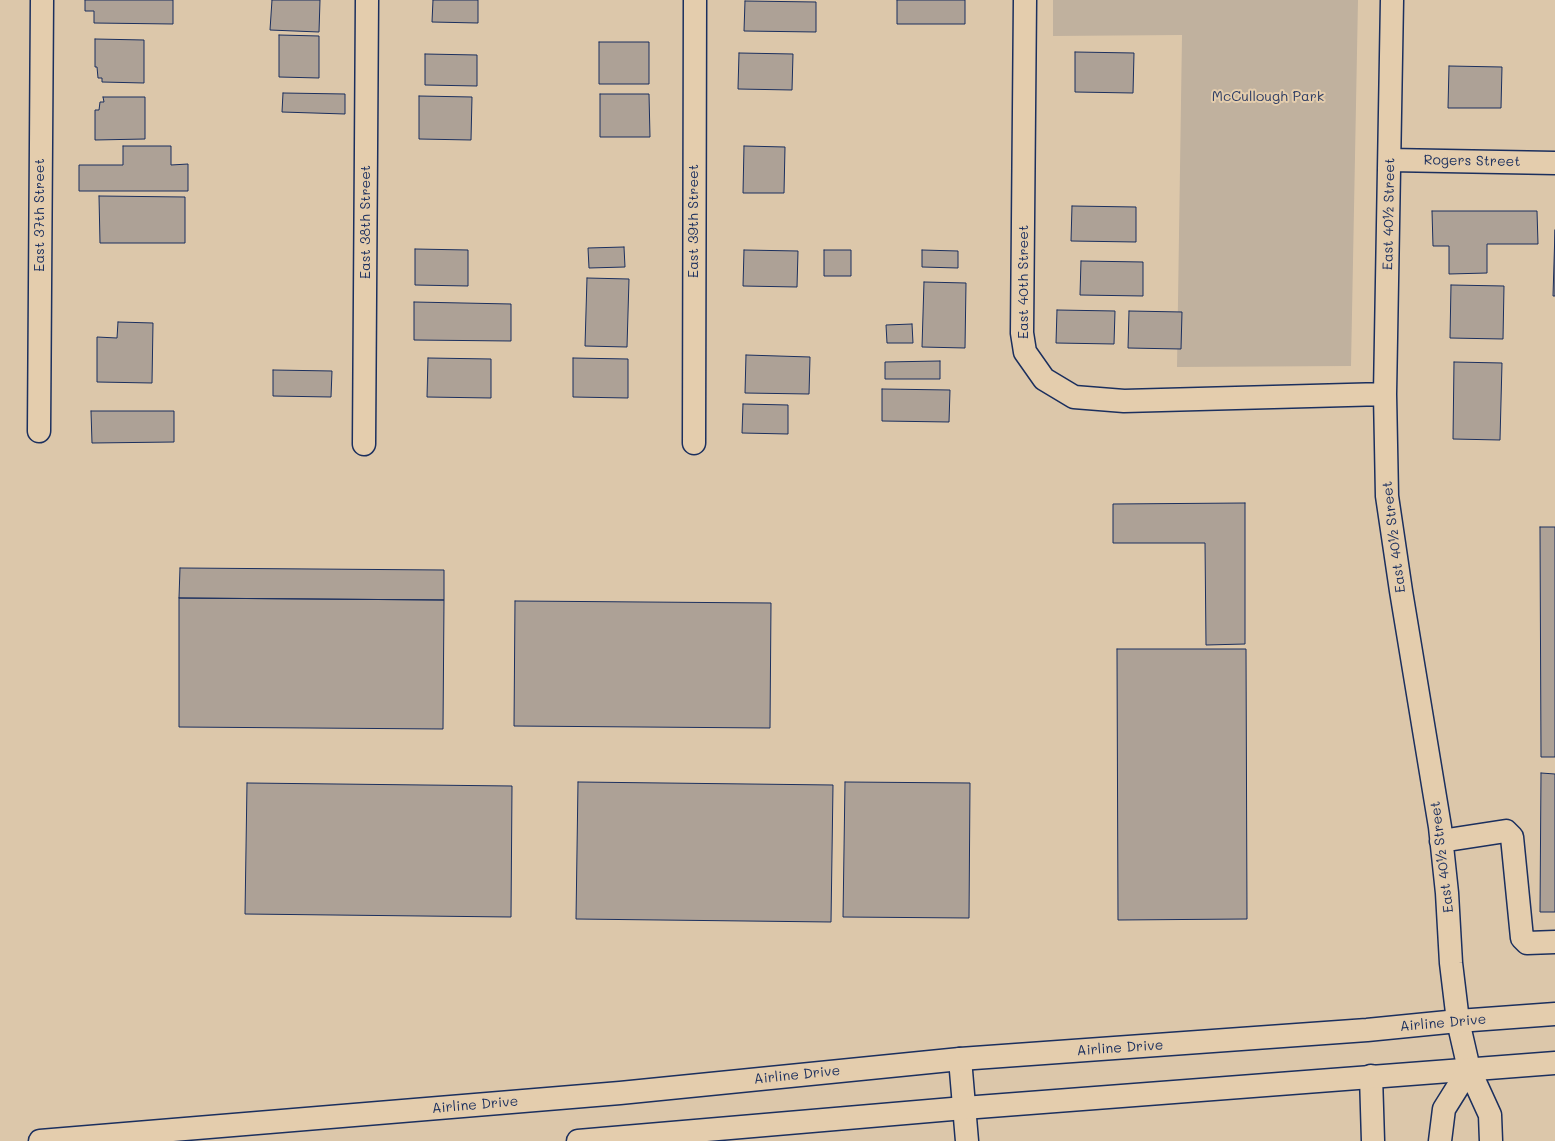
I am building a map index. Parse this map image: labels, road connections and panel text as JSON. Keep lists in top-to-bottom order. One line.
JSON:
{"streets":{"main road":["Rogers Street","East 40½ Street","East 37th Street","East 39th Street","East 38th Street","East 40th Street","Airline Drive"]},"crossings":[["Rogers Street","East 40½ Street"],["East 40½ Street","East 40th Street"],["East 40½ Street","Airline Drive"]],"parks":["McCullough Park"]}
